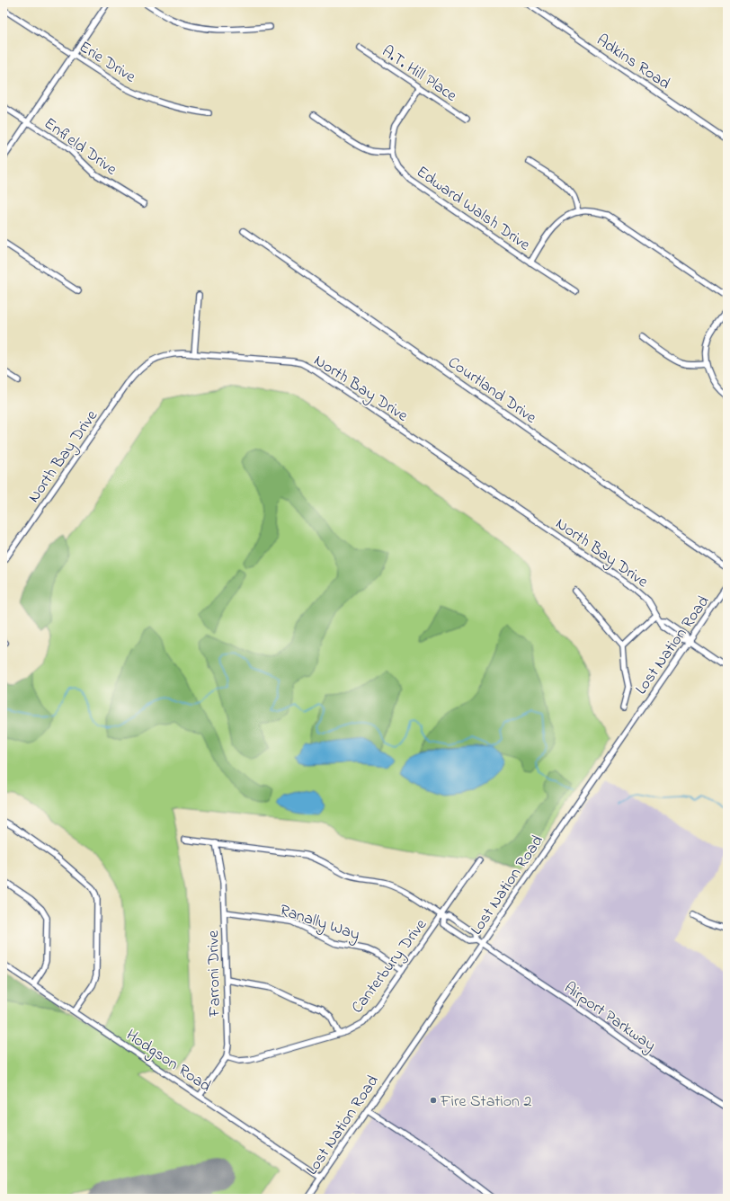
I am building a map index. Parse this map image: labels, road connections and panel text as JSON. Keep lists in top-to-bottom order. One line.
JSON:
{"streets":{"street":["Erie Drive","Adkins Road","A.T. Hill Place","Enfield Drive","Edward Walsh Drive","North Bay Drive","Courtland Drive","Lost Nation Road","Ranally Way","Canterbury Drive","Farroni Drive","Airport Parkway","Hodgson Road"]},"crossings":[["A.T. Hill Place","Edward Walsh Drive"],["North Bay Drive","Lost Nation Road"],["Lost Nation Road","Airport Parkway"],["Lost Nation Road","Hodgson Road"],["Ranally Way","Canterbury Drive"],["Ranally Way","Farroni Drive"],["Canterbury Drive","Farroni Drive"],["Farroni Drive","Hodgson Road"]],"places":["Fire Station 2"]}
